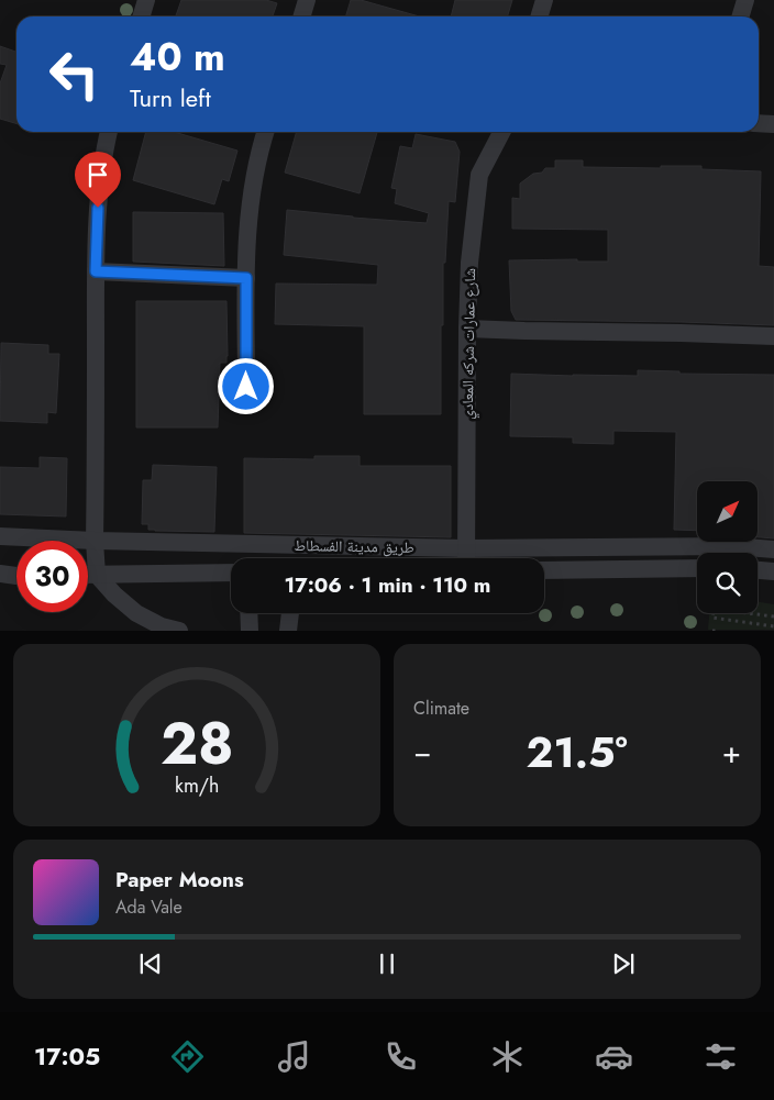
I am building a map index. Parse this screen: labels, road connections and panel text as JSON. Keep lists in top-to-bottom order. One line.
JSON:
{"streets":{"street":["شارع عمارات شركه المعادي","طريق مدينة الفسطاط"]},"crossings":[["شارع عمارات شركه المعادي","طريق مدينة الفسطاط"]],"north":"top right","page":{"turn":["40 m","Turn left"],"limit":"30","trip":"17:06 · 1 min · 110 m","tile":"Climate","heat":["−","21.5°","+"],"song":["Paper Moons","Ada Vale"],"tabs":"17:05","gauge":["28","km/h"]}}
